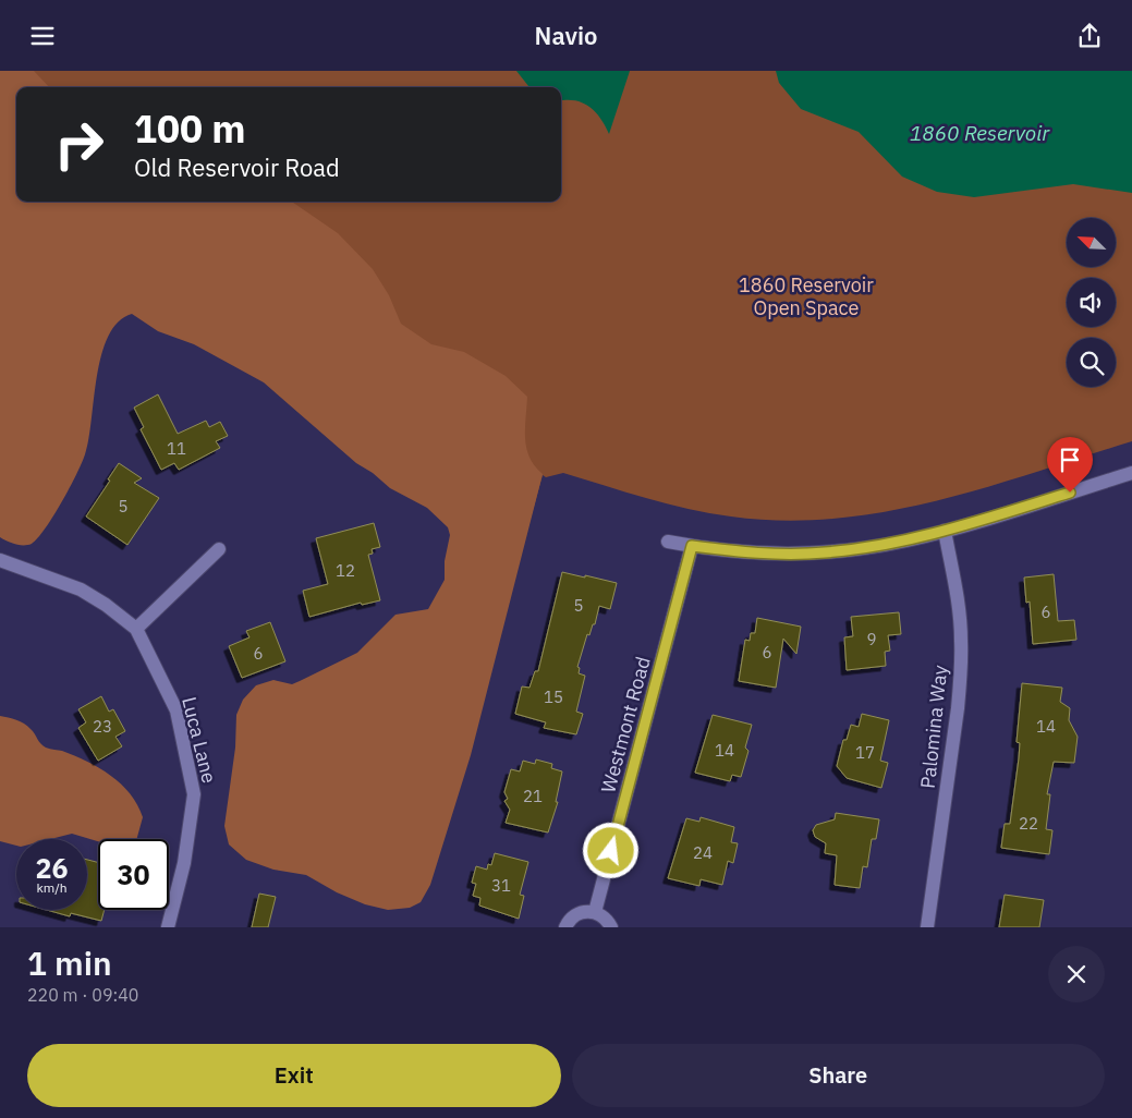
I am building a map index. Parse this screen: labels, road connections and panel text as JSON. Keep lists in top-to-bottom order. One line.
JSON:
{"streets":{"street":["Westmont Road","Palomina Way","Luca Lane"]},"water":["1860 Reservoir"],"parks":["1860 Reservoir Open Space"],"house_numbers":["11","5","12","5","6","9","6","6","15","23","14","14","17","21","22","24","31"],"north":"top left","page":{"header":"Navio","turn":["100 m","Old Reservoir Road"],"speed":"26 km/h","limit":"30","heading":["1 min","220 m · 09:40"],"buttons":["Exit","Share"]}}
